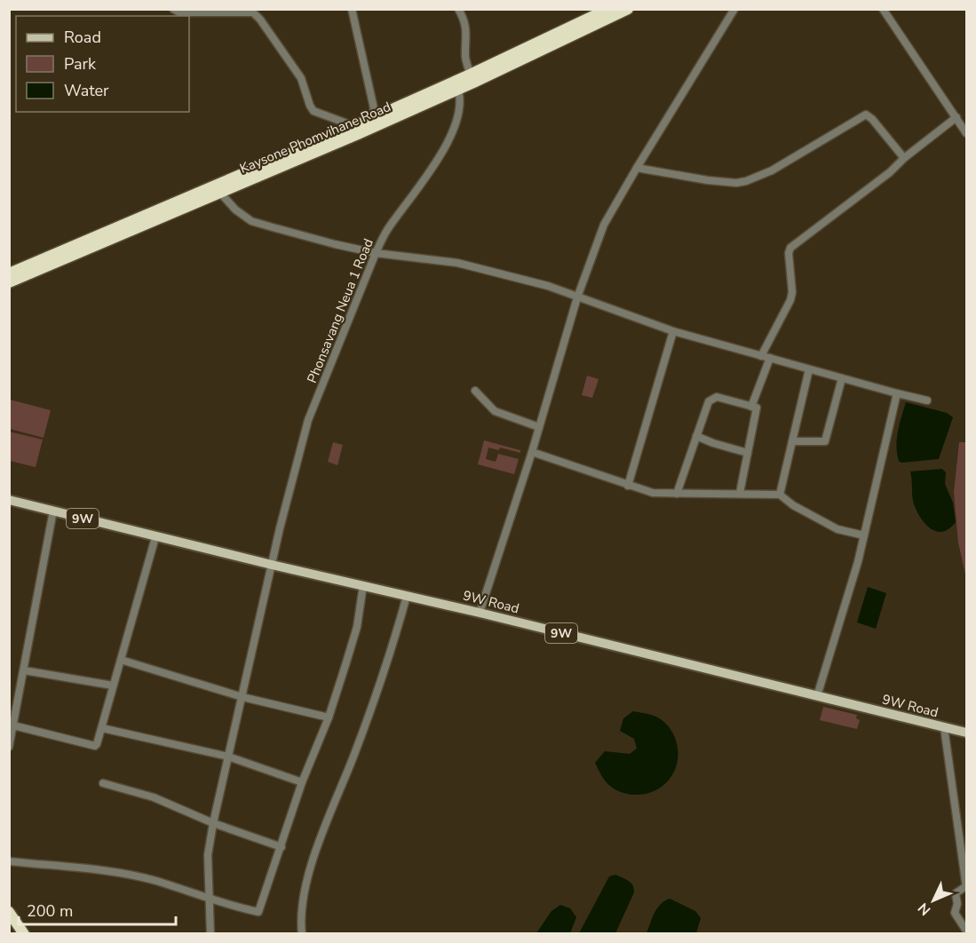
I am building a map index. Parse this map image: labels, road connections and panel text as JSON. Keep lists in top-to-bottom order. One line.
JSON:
{"streets":{"highway":["Kaysone Phomvihane Road"],"main road":["9W","9W Road"],"street":["Phonsavang Neua 1 Road"]},"crossings":[["Kaysone Phomvihane Road","Phonsavang Neua 1 Road"],["Phonsavang Neua 1 Road","9W Road"]],"legend":["Road","Park","Water"],"scale_bar":"200 m","north":"bottom left"}
